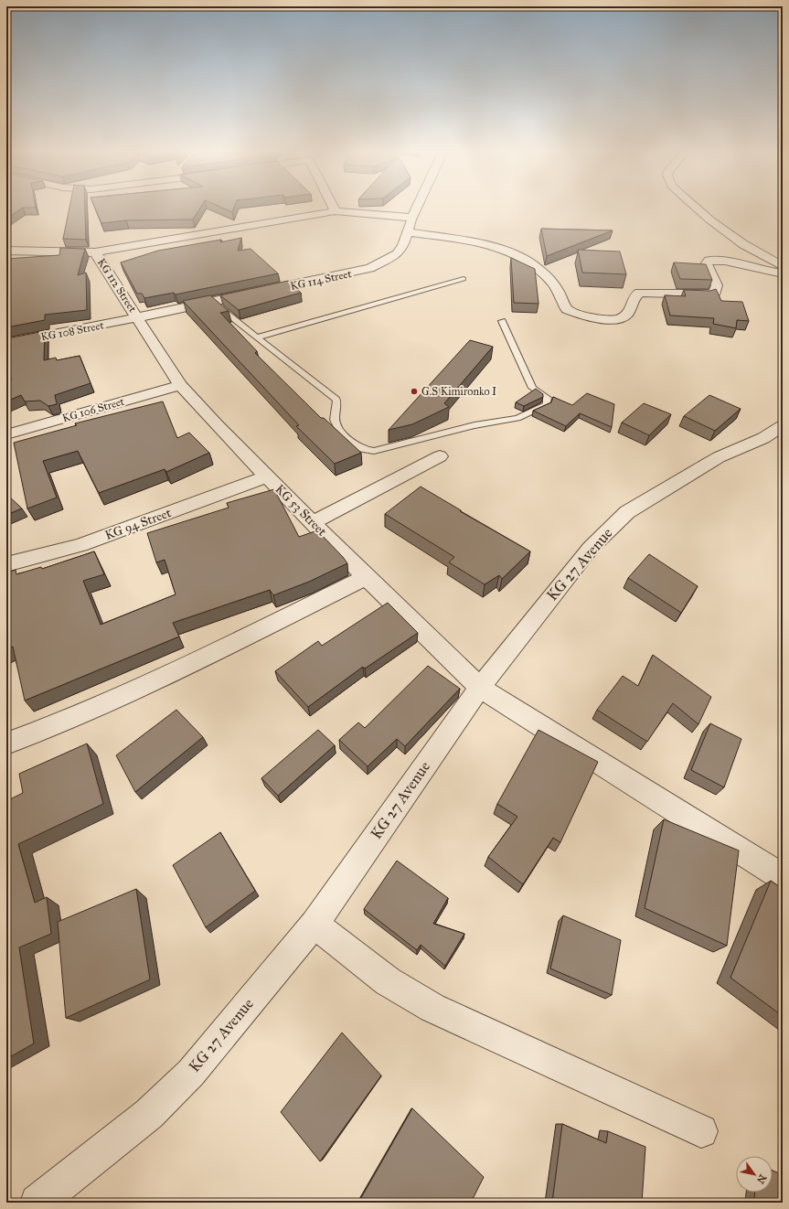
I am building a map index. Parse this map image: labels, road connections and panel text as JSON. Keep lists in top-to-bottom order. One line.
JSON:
{"streets":{"street":["KG 114 Street","KG 112 Street","KG 108 Street","KG 106 Street","KG 53 Street","KG 94 Street","KG 27 Avenue"]},"crossings":[["KG 114 Street","KG 112 Street"],["KG 114 Street","KG 108 Street"],["KG 114 Street","KG 53 Street"],["KG 112 Street","KG 108 Street"],["KG 112 Street","KG 53 Street"],["KG 108 Street","KG 53 Street"],["KG 106 Street","KG 53 Street"],["KG 53 Street","KG 94 Street"],["KG 53 Street","KG 27 Avenue"]],"places":["G.S Kimironko I"],"north":"bottom right"}
